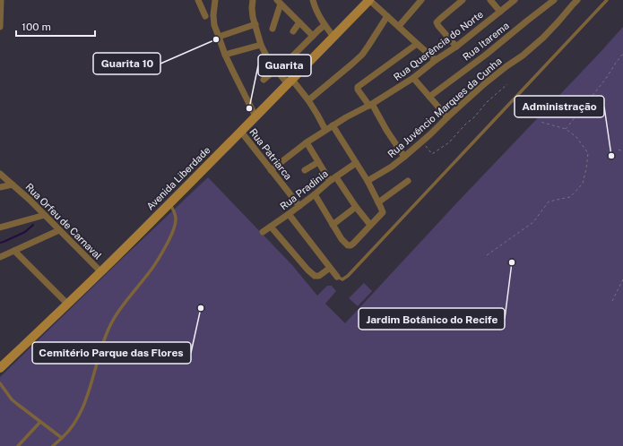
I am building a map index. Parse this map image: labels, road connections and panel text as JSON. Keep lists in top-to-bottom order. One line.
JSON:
{"streets":{"main road":["Avenida Liberdade"],"street":["Rua Itarema","Rua Querência do Norte","Rua Juvêncio Marques da Cunha","Rua Patriarca","Rua Pradinia","Rua Orfeu de Carnaval"]},"crossings":[["Rua Querência do Norte","Rua Patriarca"],["Rua Patriarca","Avenida Liberdade"],["Rua Patriarca","Rua Pradinia"],["Avenida Liberdade","Rua Orfeu de Carnaval"]],"places":["Guarita 10","Guarita","Administração","Jardim Botânico do Recife","Cemitério Parque das Flores"],"scale_bar":"100 m"}
